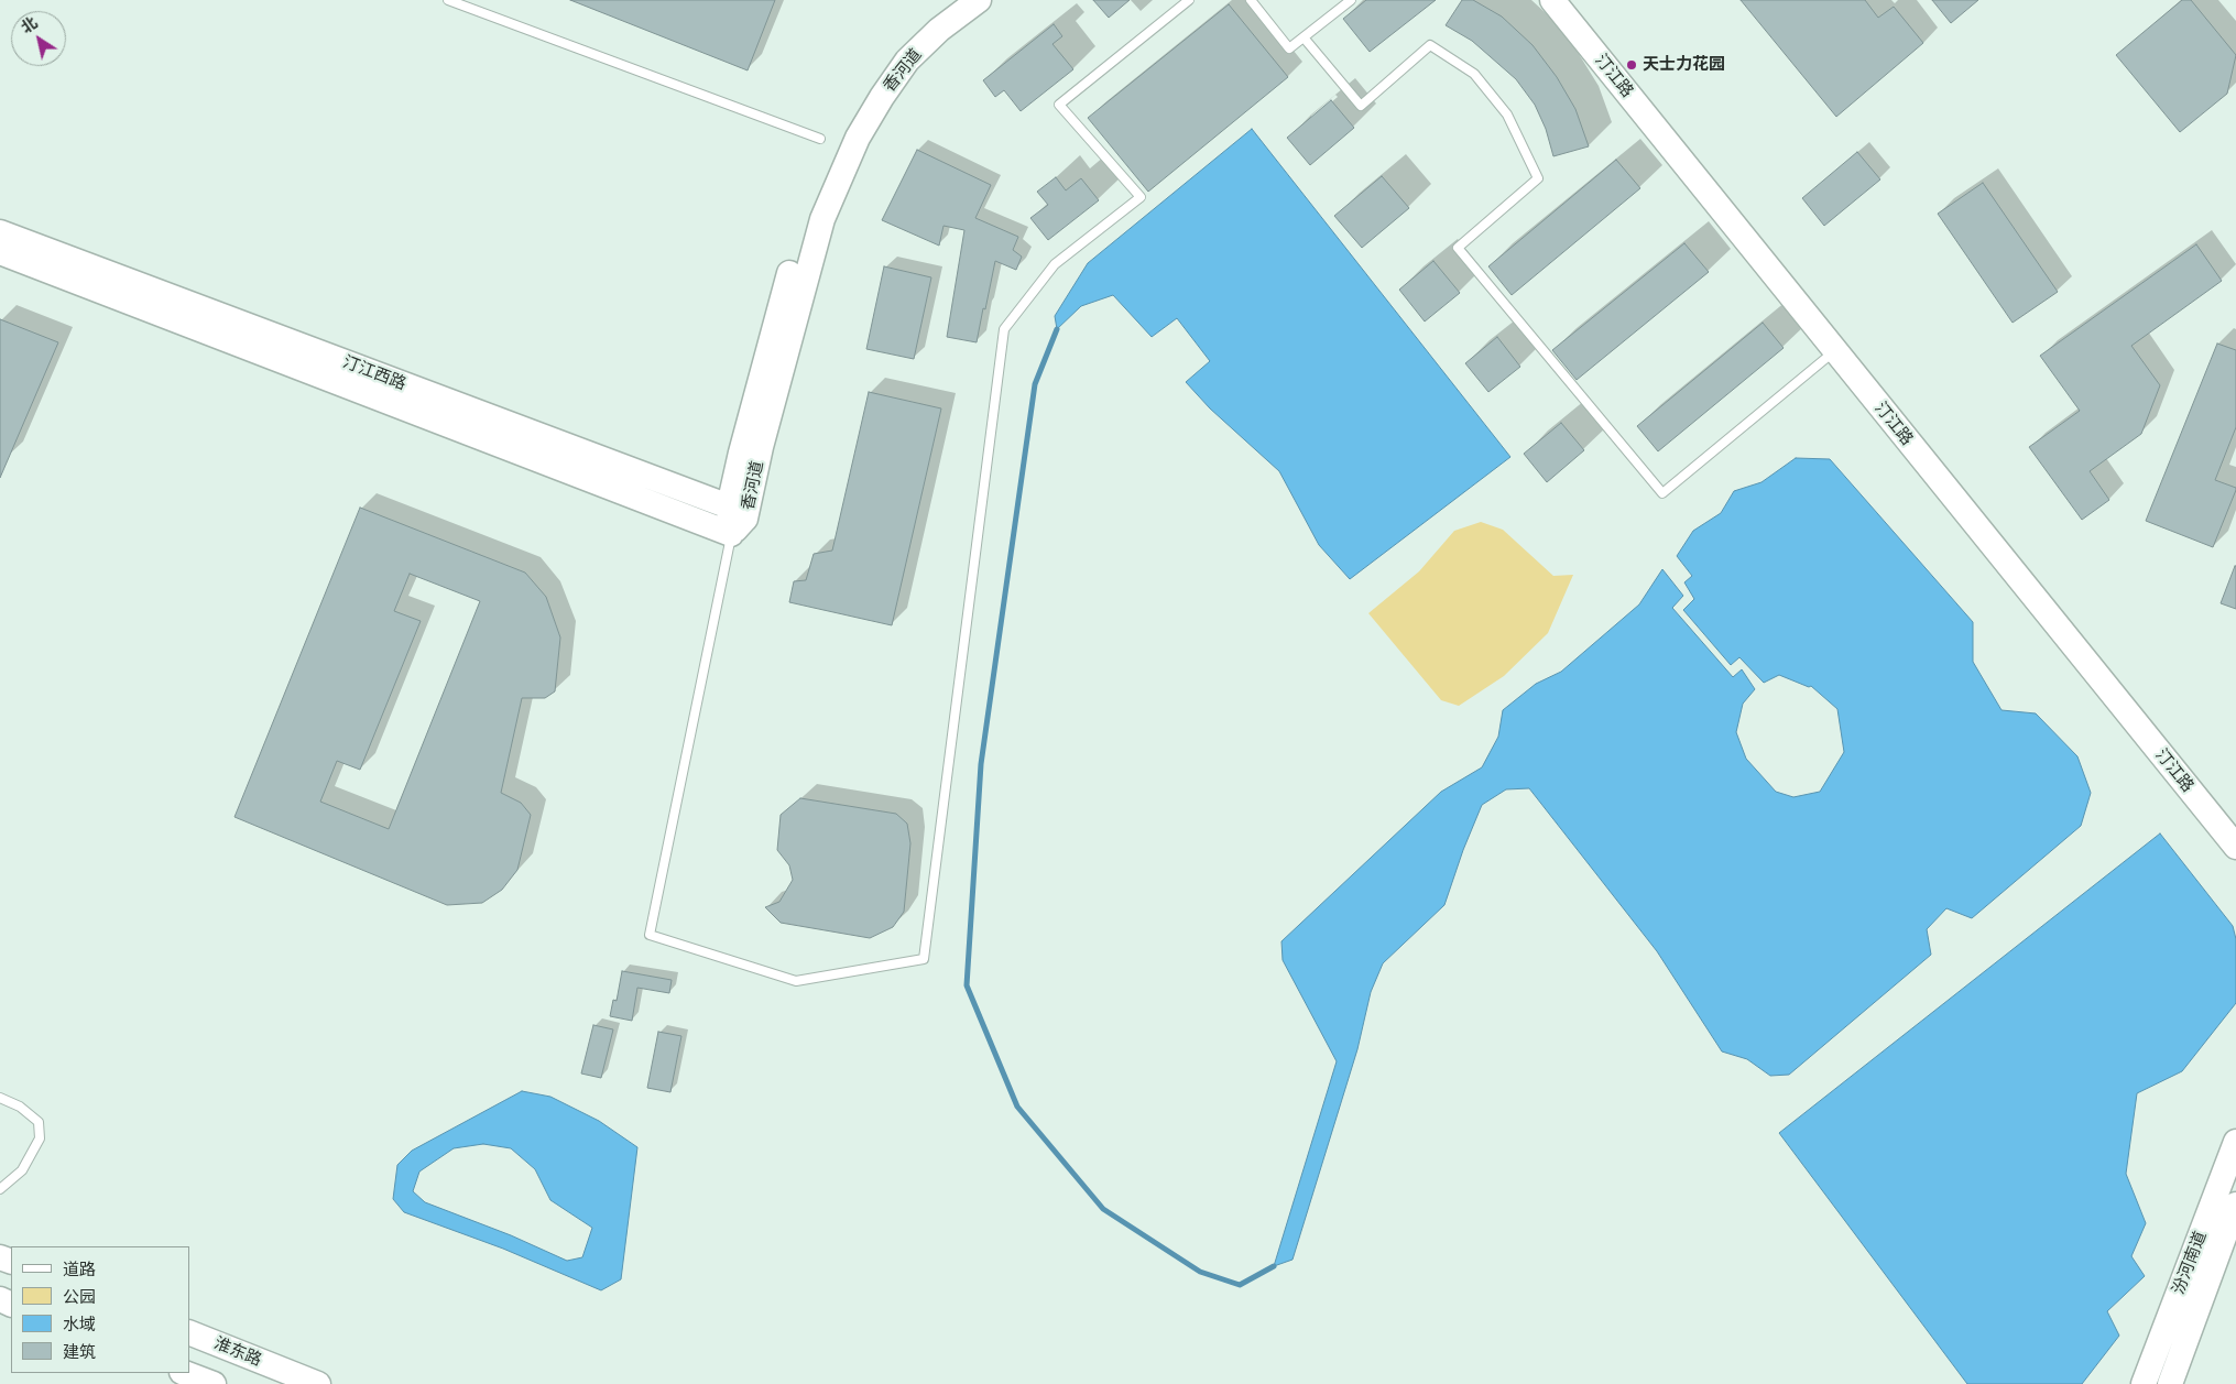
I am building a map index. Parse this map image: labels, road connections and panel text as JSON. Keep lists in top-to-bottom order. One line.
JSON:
{"streets":{"street":["香河道","汀江路","汀江西路","汾河南道","淮东路"]},"crossings":[["香河道","汀江西路"]],"places":["天士力花园"],"legend":["道路","公园","水域","建筑"],"north":"top left"}
